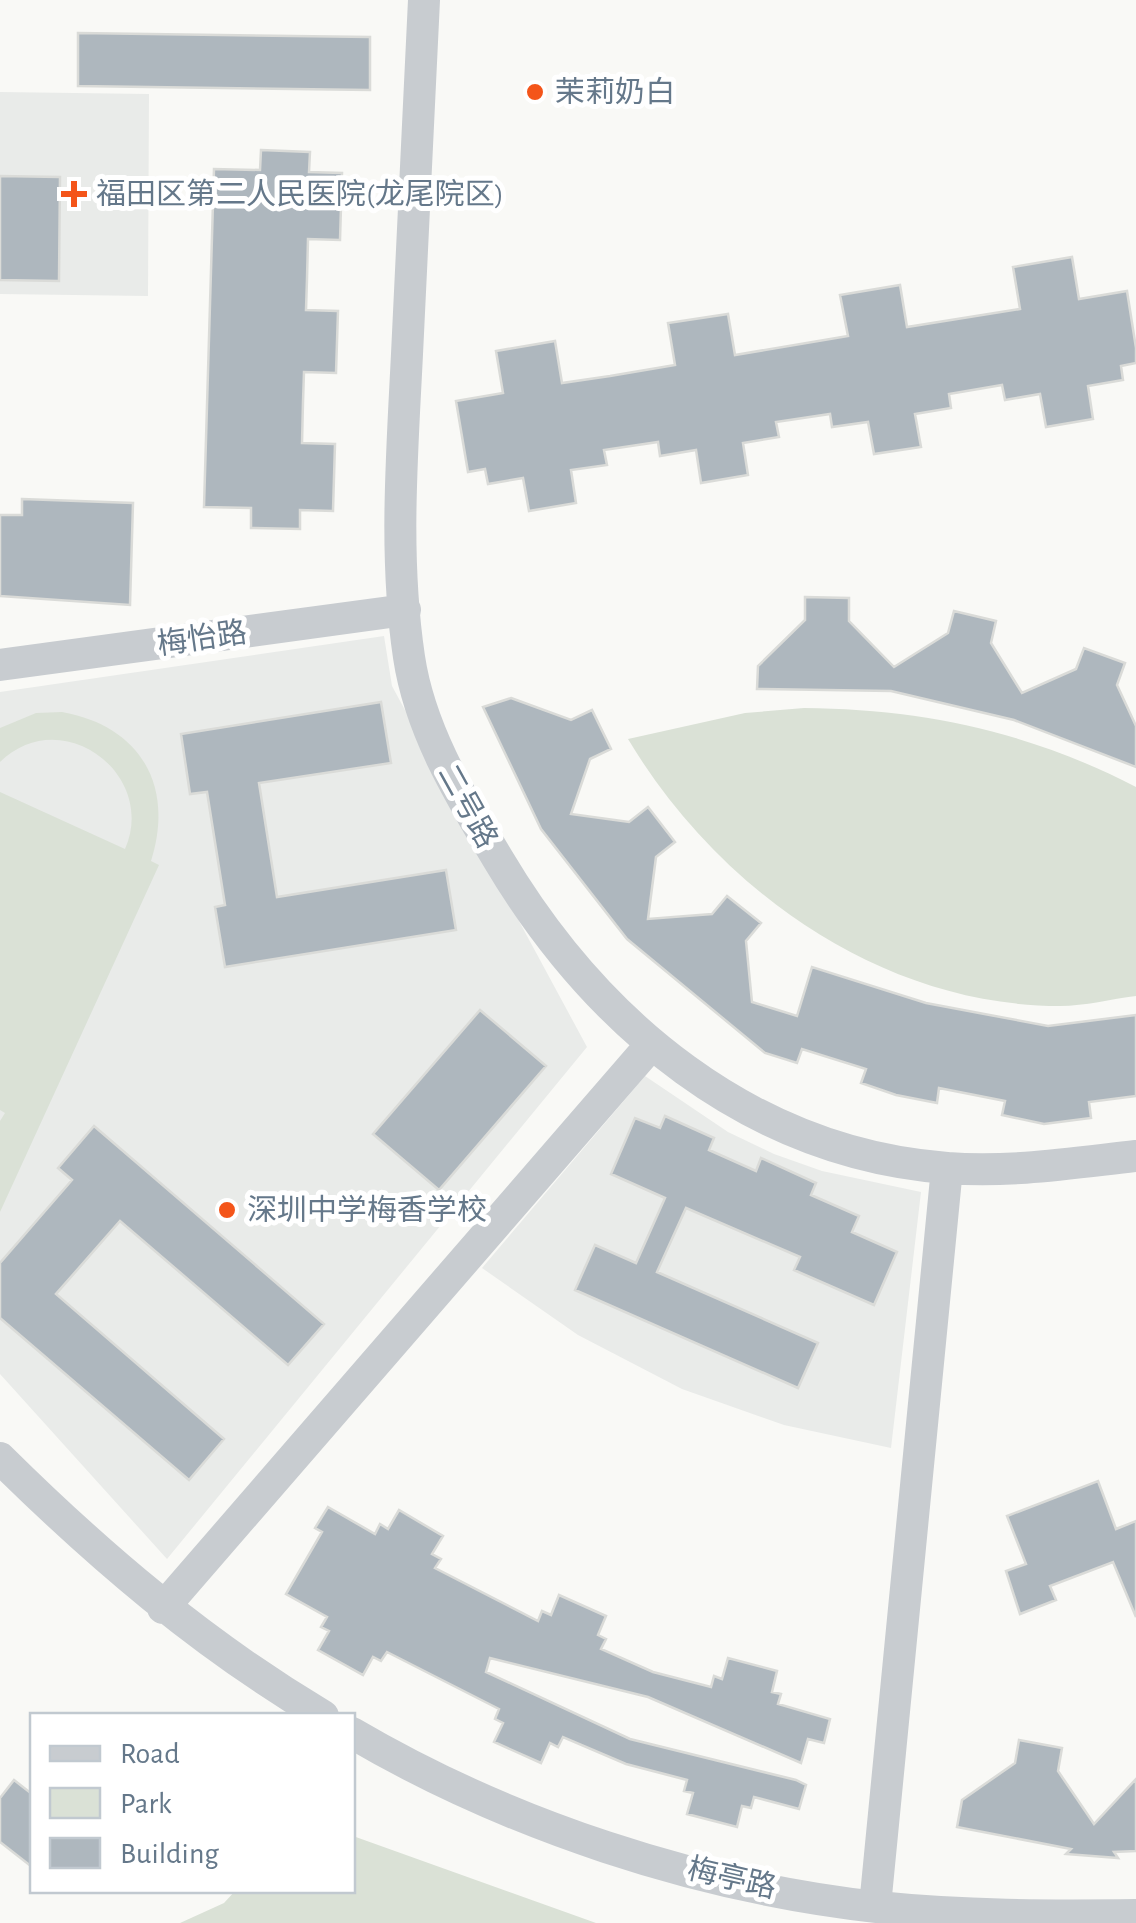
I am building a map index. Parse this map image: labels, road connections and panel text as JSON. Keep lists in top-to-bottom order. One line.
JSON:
{"streets":{"street":["梅怡路","二号路","梅亭路"]},"crossings":[["梅怡路","二号路"]],"places":{"other":["茉莉奶白","深圳中学梅香学校"],"health":["福田区第二人民医院(龙尾院区)"]},"legend":["Road","Park","Building"]}
